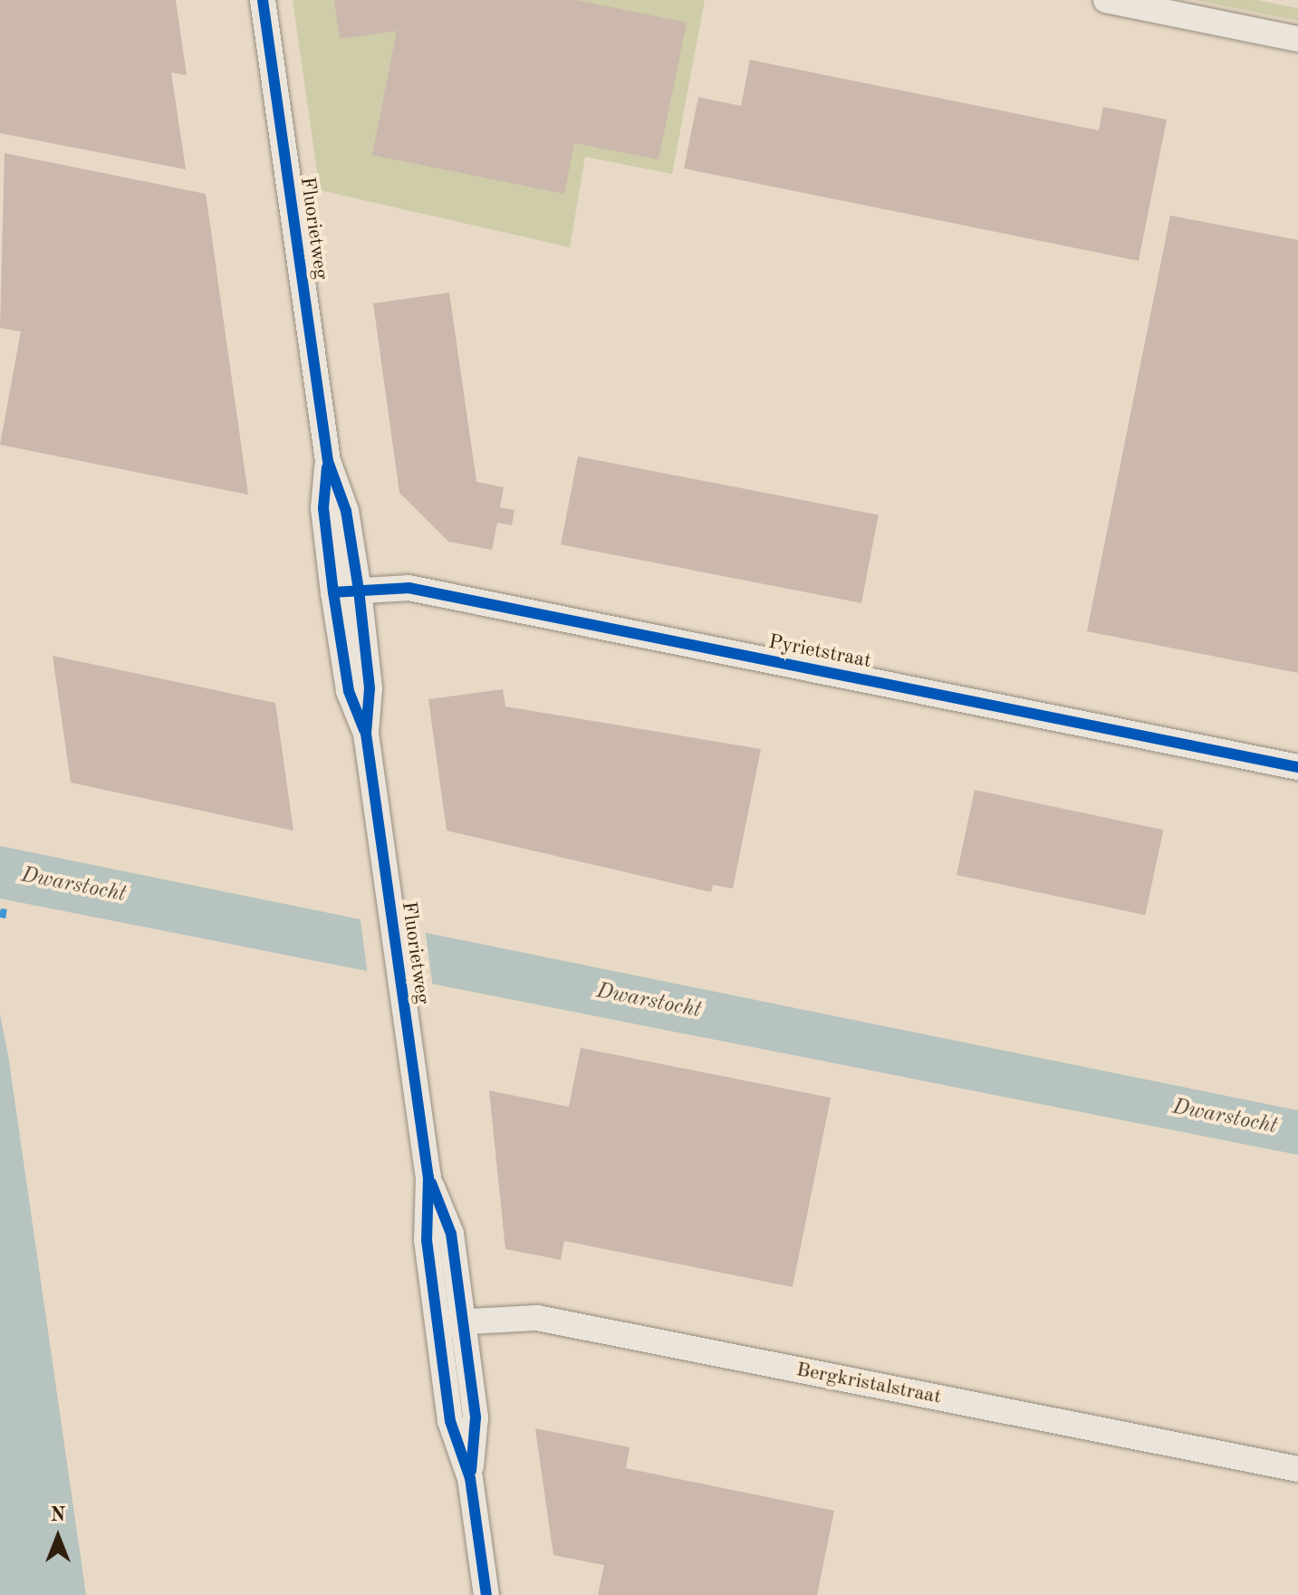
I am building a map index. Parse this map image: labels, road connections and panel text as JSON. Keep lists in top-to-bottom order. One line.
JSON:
{"streets":{"street":["Fluorietweg","Pyrietstraat","Bergkristalstraat"]},"crossings":[["Fluorietweg","Pyrietstraat"],["Fluorietweg","Bergkristalstraat"]],"water":["Dwarstocht"],"north":"top"}
